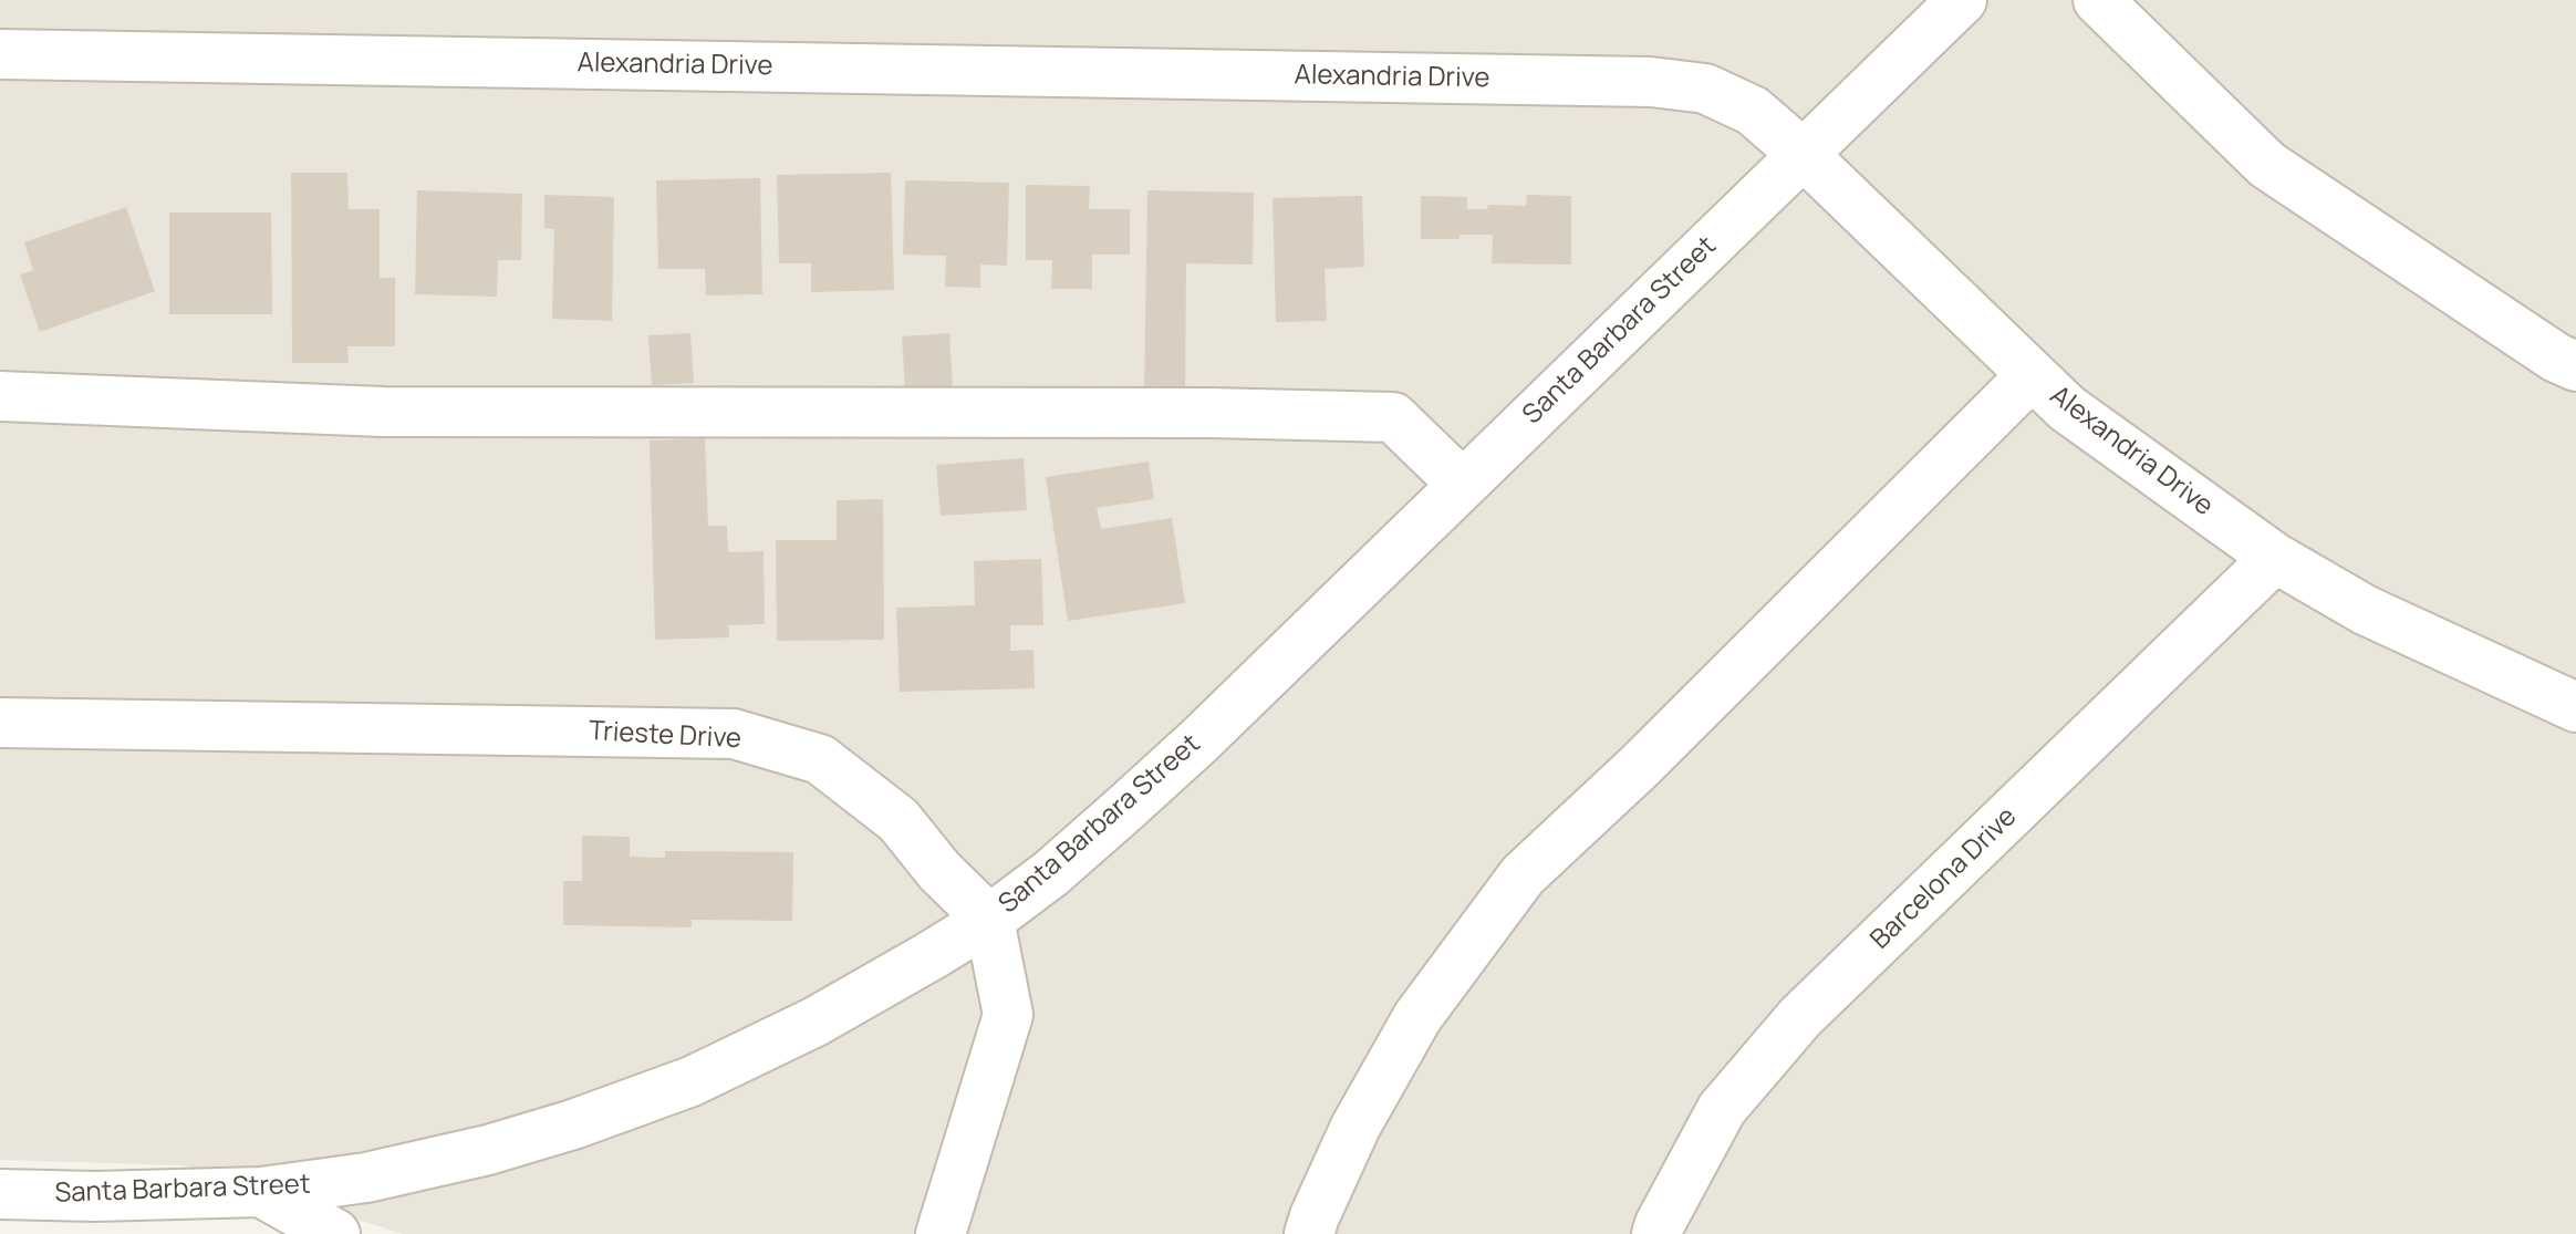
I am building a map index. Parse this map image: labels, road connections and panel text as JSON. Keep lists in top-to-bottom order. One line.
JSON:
{"streets":{"street":["Alexandria Drive","Santa Barbara Street","Trieste Drive","Barcelona Drive"]},"crossings":[["Alexandria Drive","Santa Barbara Street"],["Alexandria Drive","Barcelona Drive"],["Santa Barbara Street","Trieste Drive"]]}
